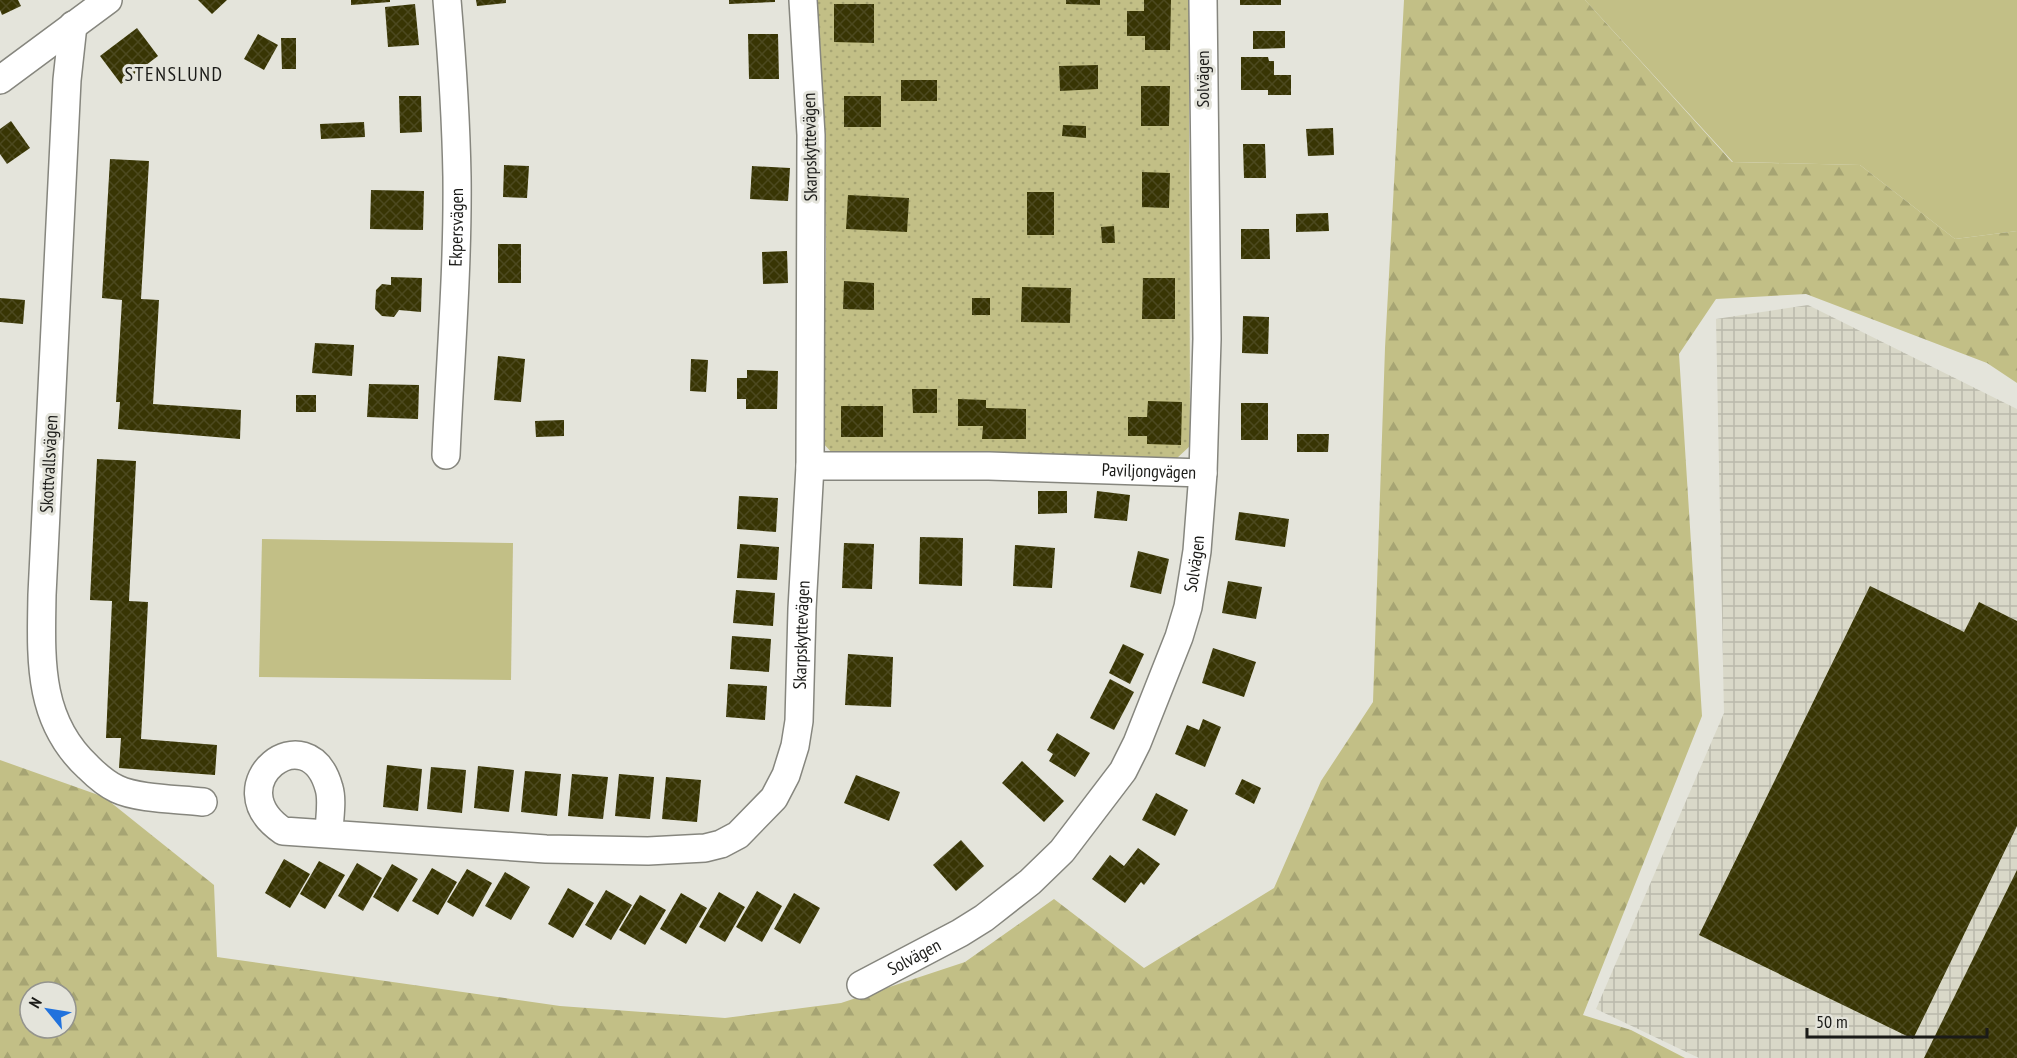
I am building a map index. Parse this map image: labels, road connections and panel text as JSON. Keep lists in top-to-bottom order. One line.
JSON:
{"streets":{"street":["Solvägen","Skarpskyttevägen","Ekpersvägen","Skottvallsvägen","Paviljongvägen"]},"crossings":[["Solvägen","Paviljongvägen"],["Skarpskyttevägen","Paviljongvägen"]],"districts":["STENSLUND"],"scale_bar":"50 m","north":"top left"}
